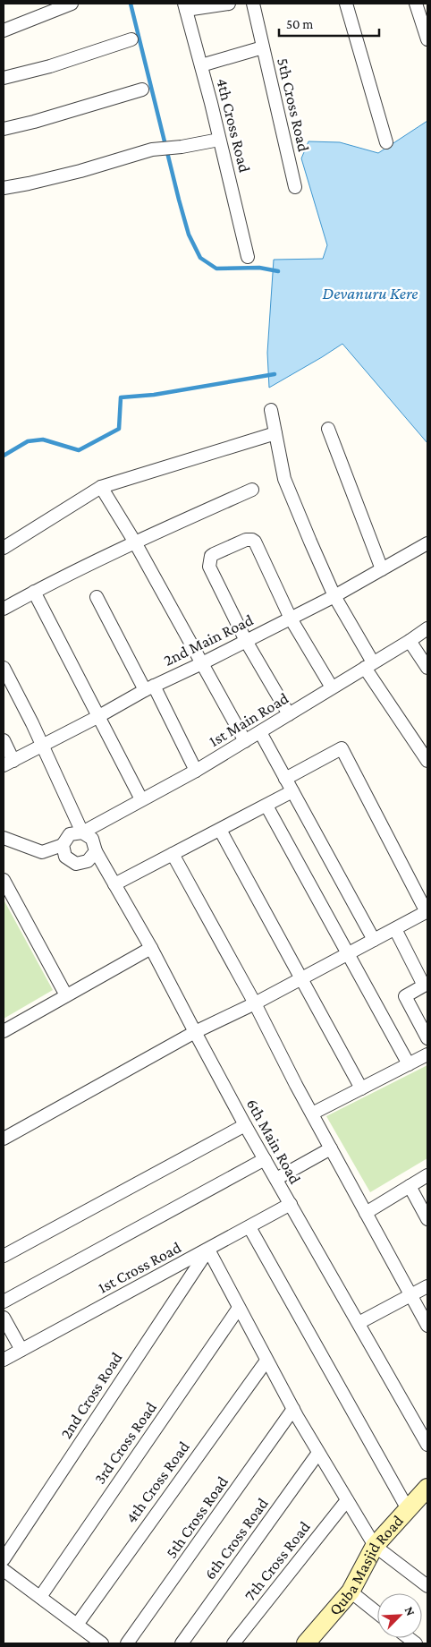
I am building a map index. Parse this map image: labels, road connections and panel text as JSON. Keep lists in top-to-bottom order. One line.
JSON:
{"streets":{"street":["5th Cross Road","4th Cross Road","2nd Main Road","1st Main Road","6th Main Road","1st Cross Road","2nd Cross Road","3rd Cross Road","6th Cross Road","7th Cross Road","Quba Masjid Road"]},"crossings":[["1st Main Road","6th Main Road"],["6th Main Road","1st Cross Road"],["1st Cross Road","2nd Cross Road"]],"water":["Devanuru Kere"],"scale_bar":"50 m","north":"top right"}
